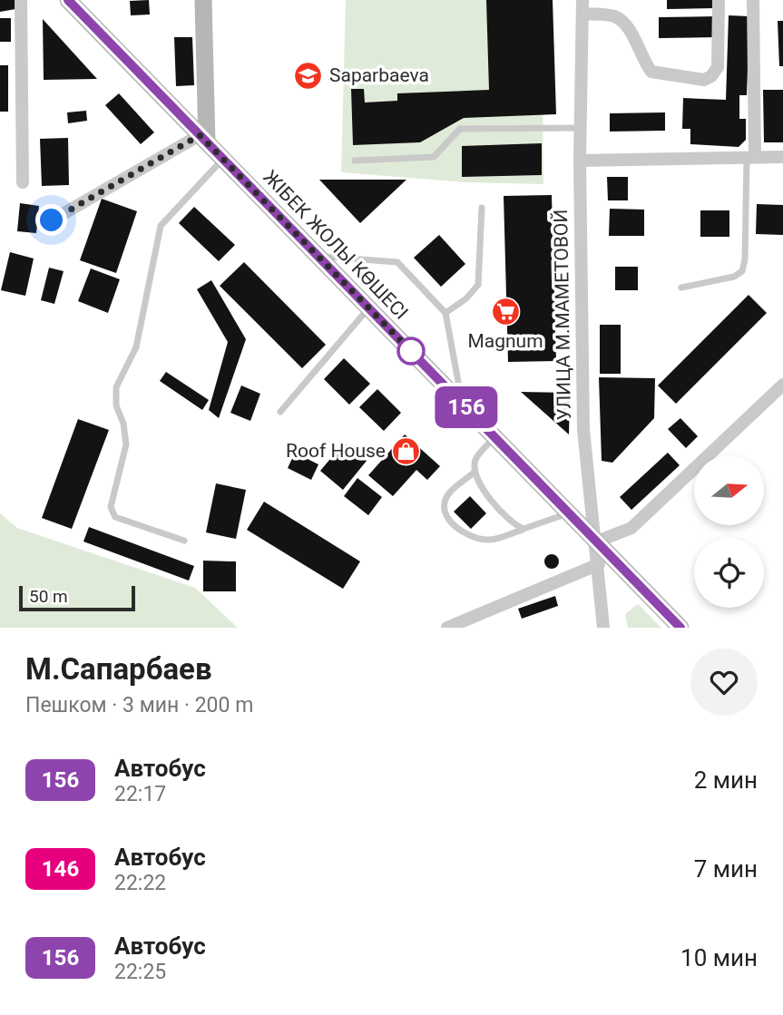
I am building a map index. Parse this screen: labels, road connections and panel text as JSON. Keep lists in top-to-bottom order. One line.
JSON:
{"streets":{"main road":["ЖІБЕК ЖОЛЫ КӨШЕСІ"],"street":["УЛИЦА М.МАМЕТОВОЙ"]},"crossings":[["ЖІБЕК ЖОЛЫ КӨШЕСІ","УЛИЦА М.МАМЕТОВОЙ"]],"places":{"school or university":["Saparbaeva"],"supermarket":["Magnum"],"shop":["Roof House"]},"lines":["bus line 156"],"scale_bar":"50 m","north":"right","page":{"on_map":"156","scale":"50 m","heading":["М.Сапарбаев","Пешком · 3 мин · 200 m"],"list":[{"mark":"156","name":"Автобус","note":"22:17","value":"2 мин"},{"mark":"146","name":"Автобус","note":"22:22","value":"7 мин"},{"mark":"156","name":"Автобус","note":"22:25","value":"10 мин"}]}}
